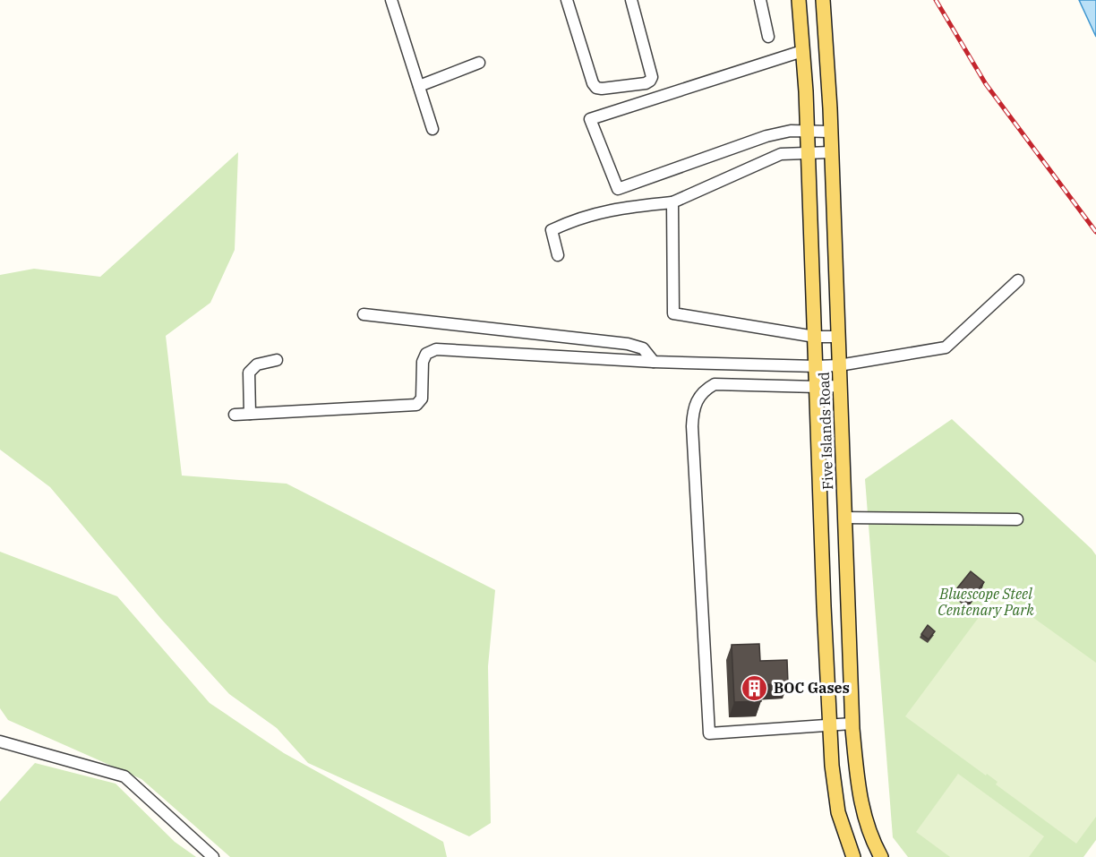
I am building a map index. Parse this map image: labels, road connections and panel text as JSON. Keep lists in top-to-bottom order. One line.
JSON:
{"streets":{"main road":["Five Islands Road"]},"parks":["Bluescope Steel Centenary Park"],"places":{"building":["BOC Gases"]}}
